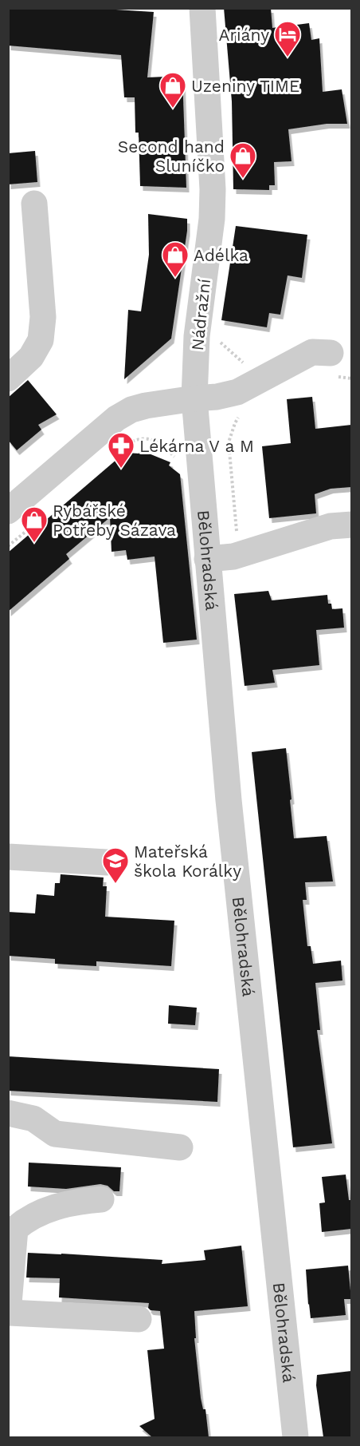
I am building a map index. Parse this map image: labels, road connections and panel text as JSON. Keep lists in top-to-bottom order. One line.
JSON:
{"streets":{"street":["Nádražní","Bělohradská"]},"crossings":[["Nádražní","Bělohradská"]],"places":{"hotel":["Ariány"],"shop":["Uzeniny TIME","Second hand Sluníčko","Adélka","Rybářské Potřeby Sázava"],"pharmacy":["Lékárna V a M"],"school or university":["Mateřská škola Korálky"]}}
